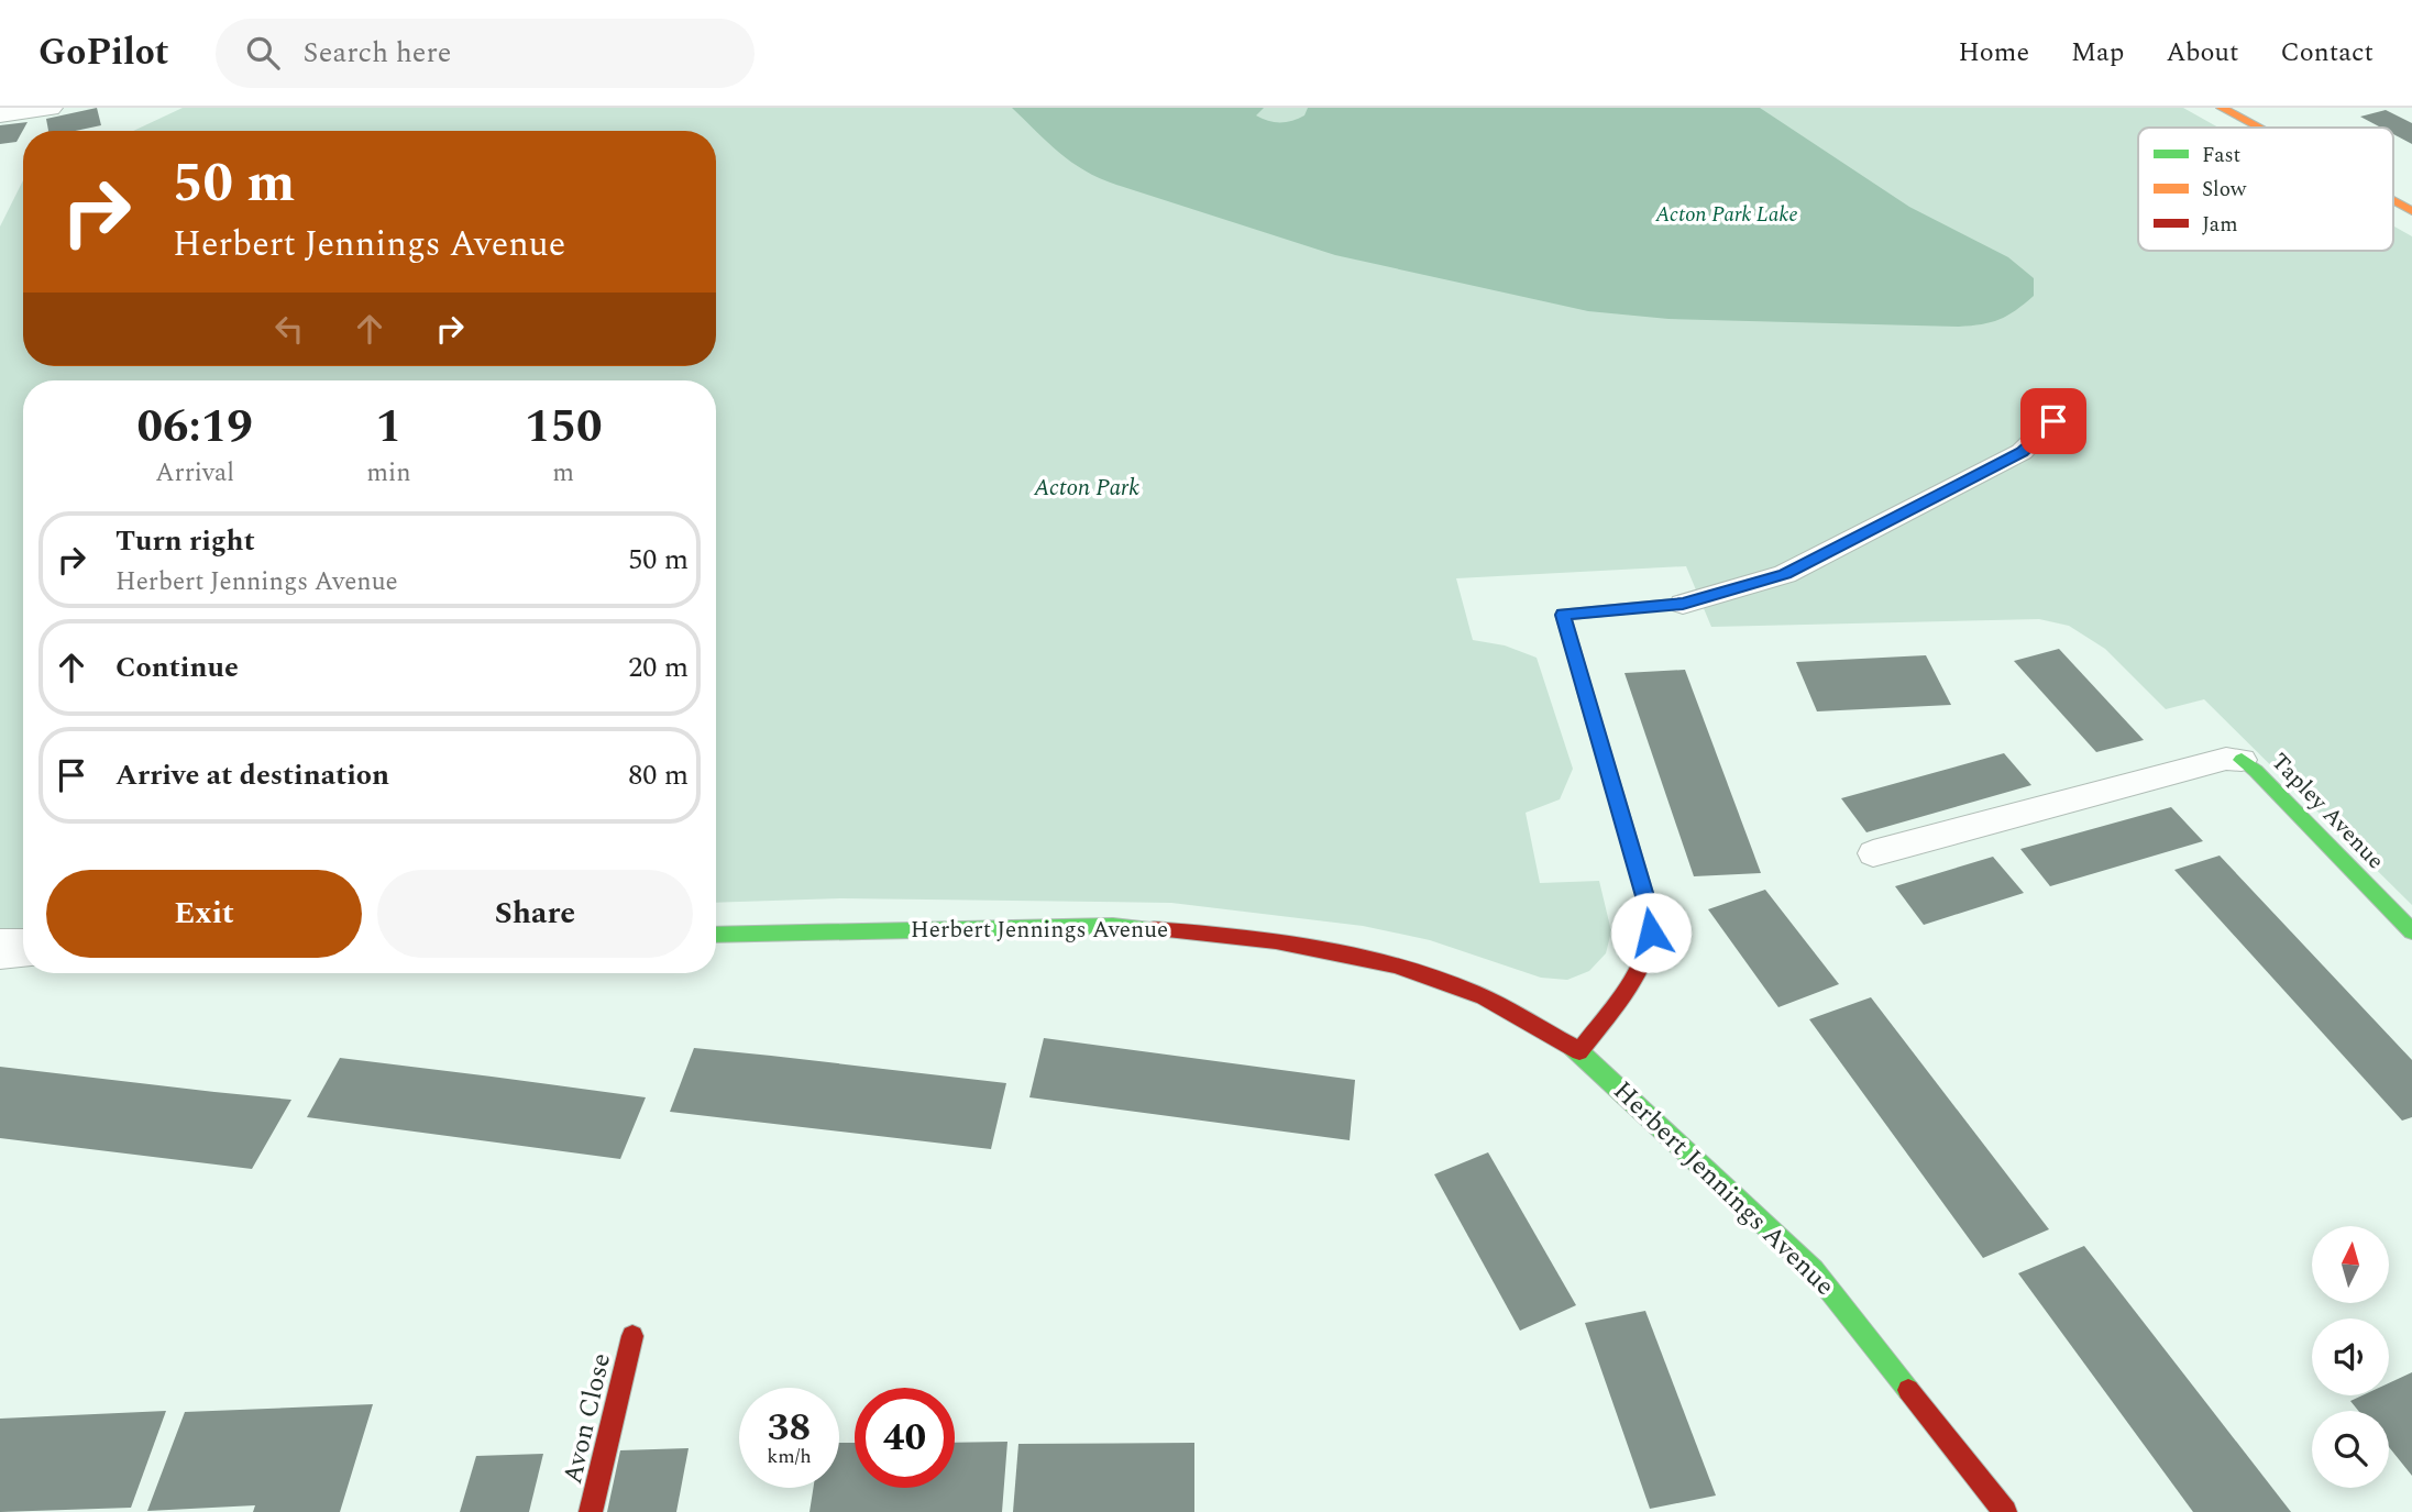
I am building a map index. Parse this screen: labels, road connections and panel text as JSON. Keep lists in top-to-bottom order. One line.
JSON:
{"streets":{"street":["Tapley Avenue","Herbert Jennings Avenue","Avon Close"]},"water":["Acton Park Lake"],"parks":["Acton Park"],"legend":["Fast","Slow","Jam"],"north":"top","page":{"header":"GoPilot","search":"Search here","nav":["Home","Map","About","Contact"],"turn":["50 m","Herbert Jennings Avenue"],"eta":["06:19","Arrival","1","min","150","m"],"list":[{"name":"Turn right","note":"Herbert Jennings Avenue","value":"50 m"},{"name":"Continue","value":"20 m"},{"name":"Arrive at destination","value":"80 m"}],"buttons":["Exit","Share"],"speed":"38 km/h","limit":"40"}}
